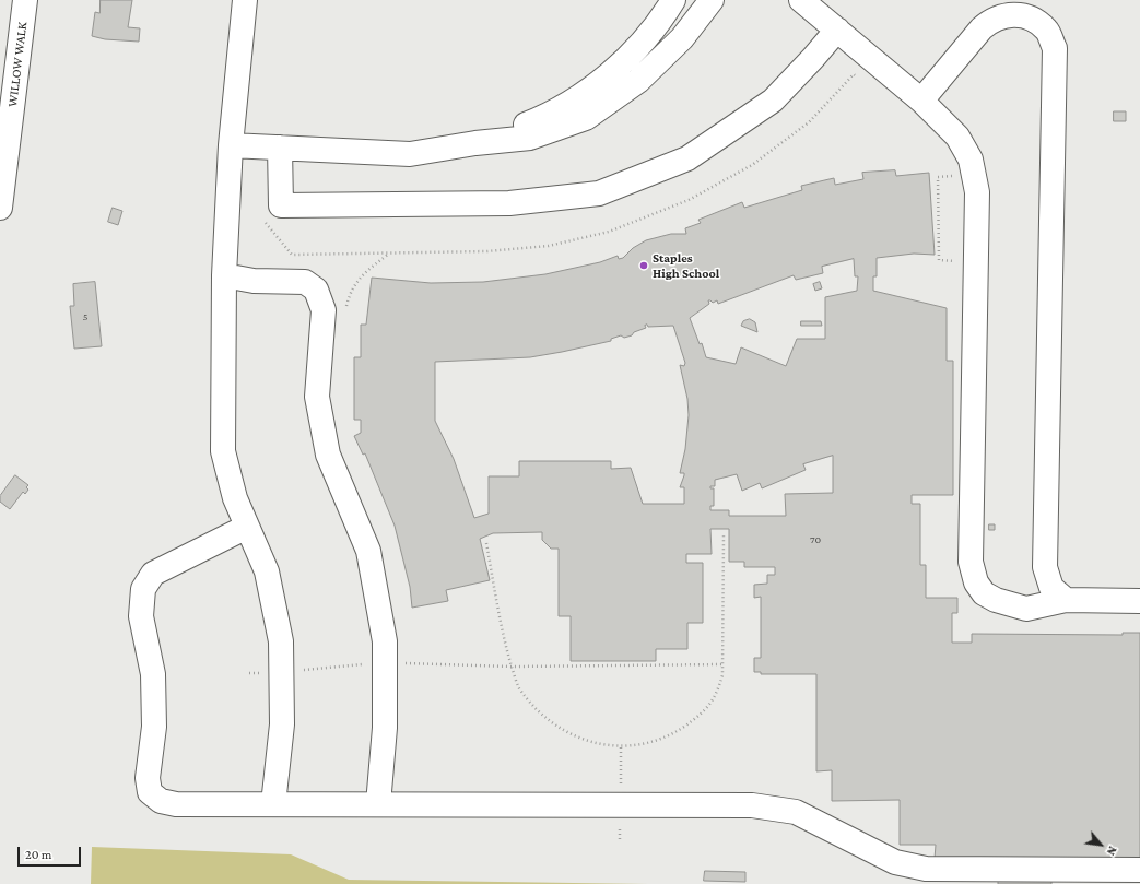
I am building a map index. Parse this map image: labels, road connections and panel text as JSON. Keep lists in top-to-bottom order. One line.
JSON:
{"streets":{"street":["WILLOW WALK"]},"places":["Staples High School"],"house_numbers":["5","70"],"scale_bar":"20 m","north":"bottom right"}
